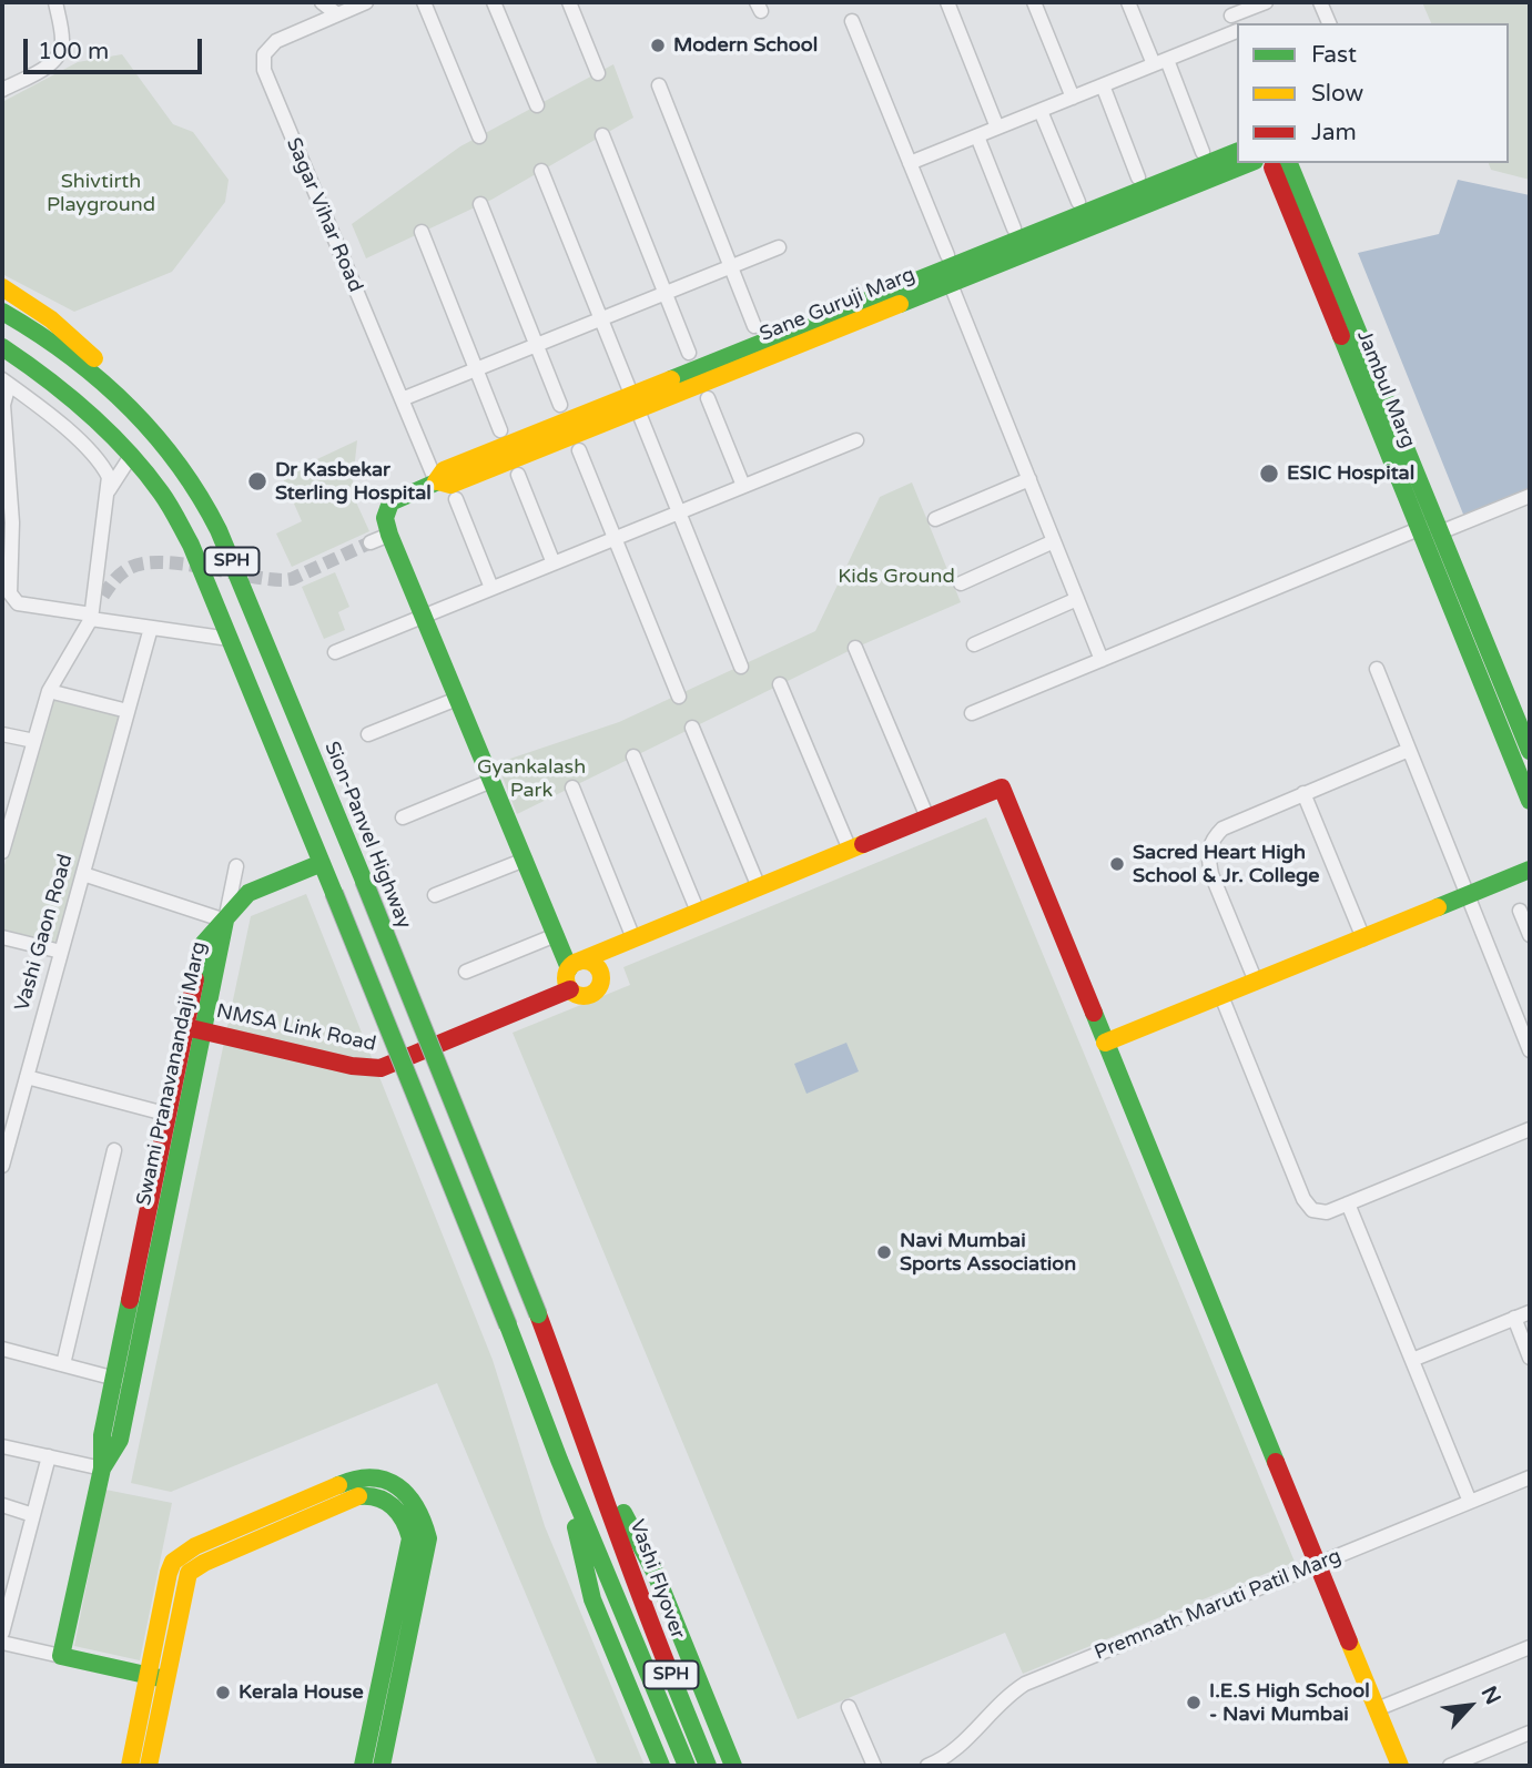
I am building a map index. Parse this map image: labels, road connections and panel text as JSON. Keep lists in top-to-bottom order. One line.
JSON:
{"streets":{"main road":["Sane Guruji Marg","Jambul Marg","SPH","Sion-Panvel Highway","NMSA Link Road","Swami Pranavanandaji Marg","Vashi Flyover"],"street":["Sagar Vihar Road","Vashi Gaon Road","Premnath Maruti Patil Marg"]},"crossings":[["Sagar Vihar Road","Sane Guruji Marg"],["SPH","Vashi Flyover"],["Sion-Panvel Highway","Vashi Flyover"],["NMSA Link Road","Swami Pranavanandaji Marg"]],"parks":["Shivtirth Playground","Kids Ground","Gyankalash Park"],"places":["Modern School","ESIC Hospital","Dr Kasbekar Sterling Hospital","Sacred Heart High School & Jr. College","Navi Mumbai Sports Association","Kerala House","I.E.S High School - Navi Mumbai"],"legend":["Fast","Slow","Jam"],"scale_bar":"100 m","north":"top right"}
